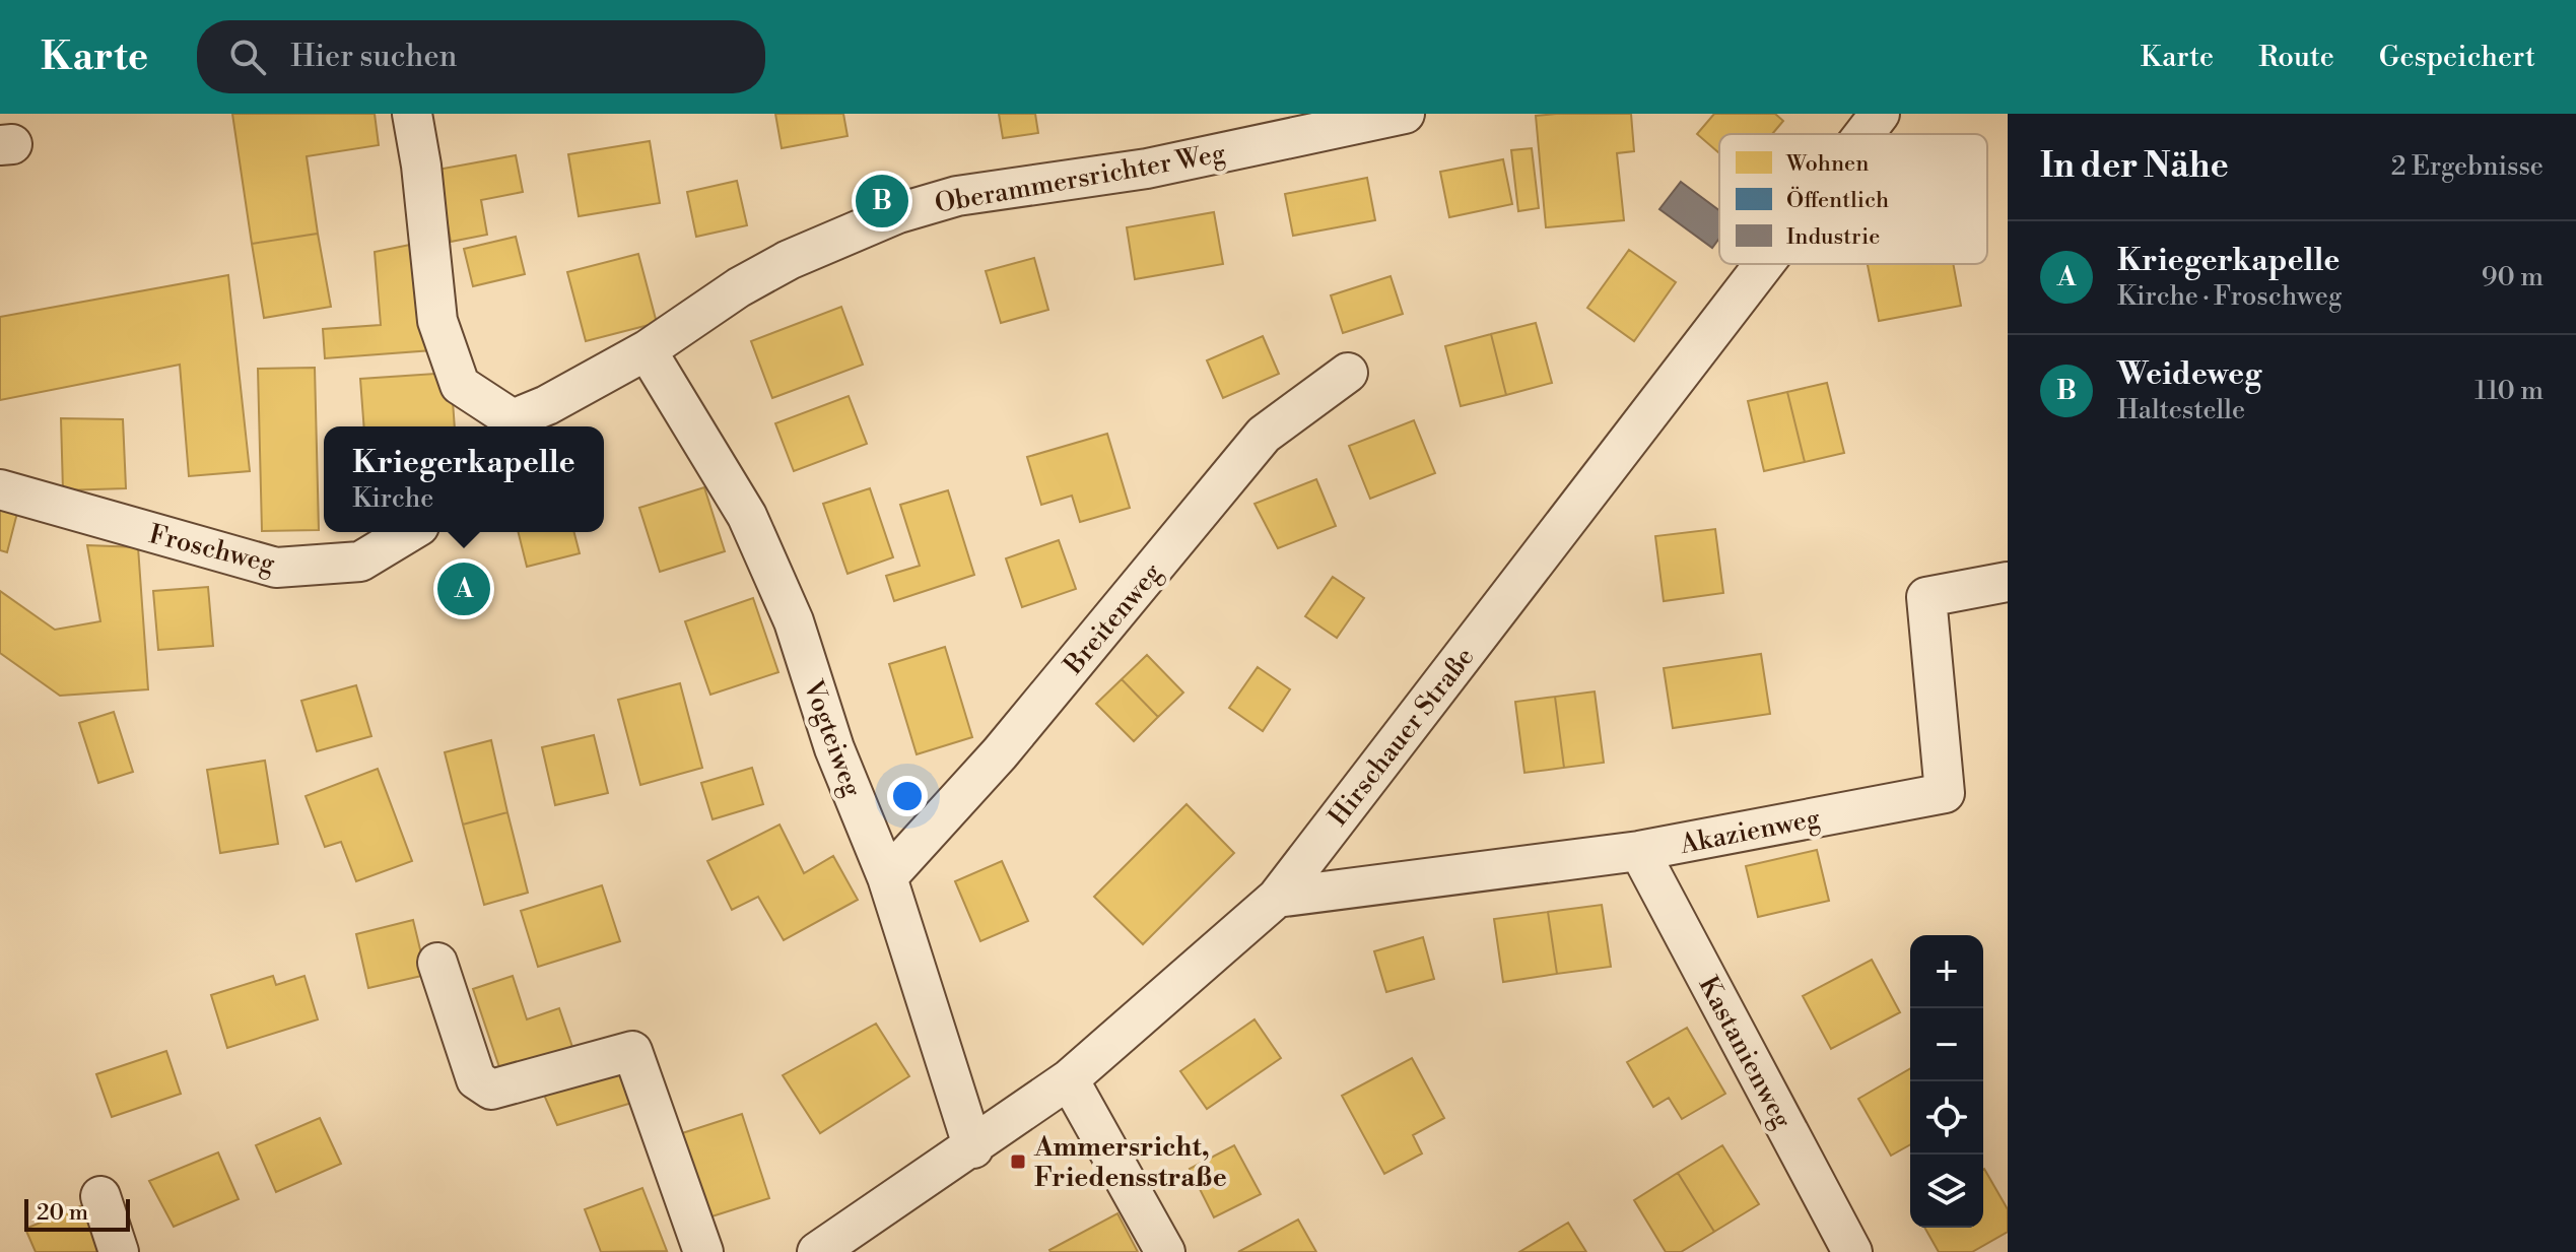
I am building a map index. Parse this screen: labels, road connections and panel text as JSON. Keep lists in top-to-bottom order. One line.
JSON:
{"streets":{"street":["Oberammersrichter Weg","Froschweg","Breitenweg","Hirschauer Straße","Vogteiweg","Akazienweg","Kastanienweg"]},"crossings":[["Oberammersrichter Weg","Vogteiweg"],["Breitenweg","Vogteiweg"],["Hirschauer Straße","Vogteiweg"],["Hirschauer Straße","Akazienweg"],["Akazienweg","Kastanienweg"]],"places":{"transit":["Ammersricht, Friedensstraße"]},"legend":["Wohnen","Öffentlich","Industrie"],"scale_bar":"20 m","page":{"header":"Karte","search":"Hier suchen","nav":["Karte","Route","Gespeichert"],"heading":["In der Nähe","2 Ergebnisse"],"pins":["B","A"],"list":[{"mark":"A","name":"Kriegerkapelle","note":"Kirche · Froschweg","value":"90 m"},{"mark":"B","name":"Weideweg","note":"Haltestelle","value":"110 m"}],"popup":["Kriegerkapelle","Kirche"],"map_buttons":["+","−"],"scale":"20 m"}}
